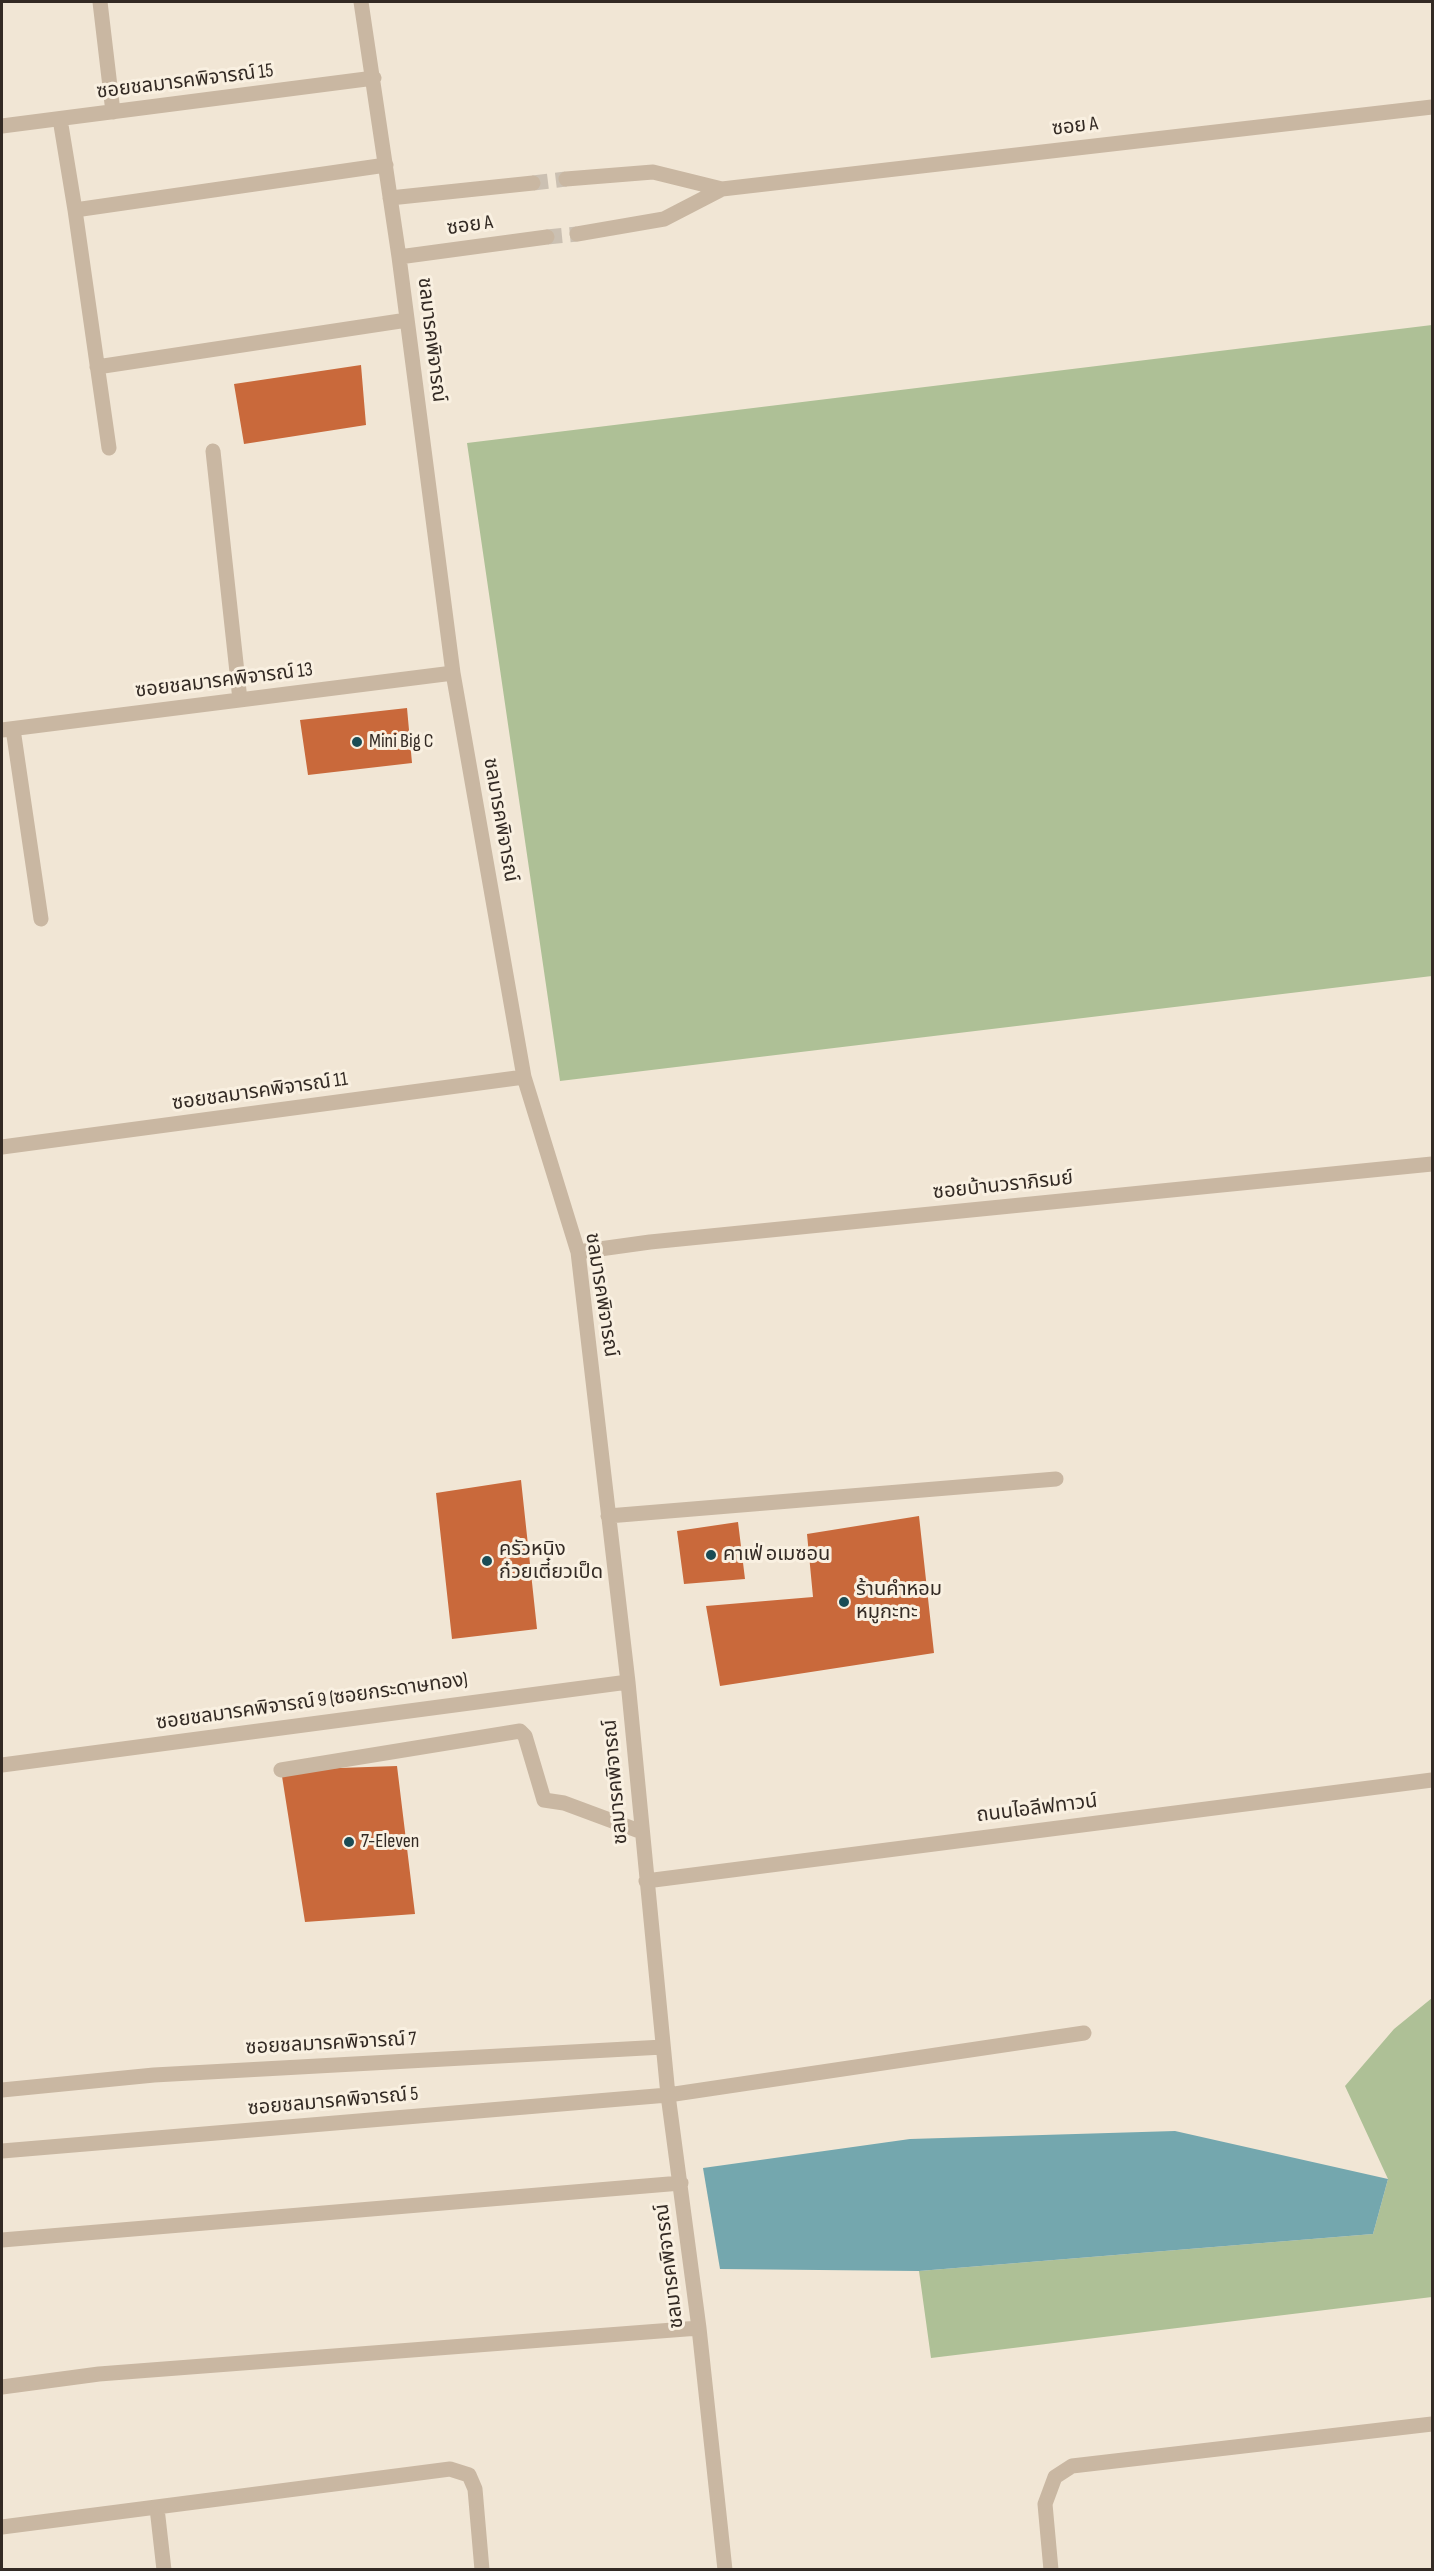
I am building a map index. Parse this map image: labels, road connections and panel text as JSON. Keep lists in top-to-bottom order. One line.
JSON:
{"streets":{"street":["ซอยชลมารคพิจารณ์ 15","ซอย A","ชลมารคพิจารณ์","ซอยชลมารคพิจารณ์ 13","ซอยชลมารคพิจารณ์ 11","ซอยบ้านวราภิรมย์","ซอยชลมารคพิจารณ์ 9 (ซอยกระดาษทอง)","ถนนไอลีฟทาวน์","ซอยชลมารคพิจารณ์ 7","ซอยชลมารคพิจารณ์ 5"]},"crossings":[["ซอยชลมารคพิจารณ์ 15","ชลมารคพิจารณ์"],["ซอย A","ชลมารคพิจารณ์"],["ชลมารคพิจารณ์","ซอยชลมารคพิจารณ์ 13"],["ชลมารคพิจารณ์","ซอยชลมารคพิจารณ์ 11"],["ชลมารคพิจารณ์","ซอยบ้านวราภิรมย์"],["ชลมารคพิจารณ์","ซอยชลมารคพิจารณ์ 9 (ซอยกระดาษทอง)"],["ชลมารคพิจารณ์","ถนนไอลีฟทาวน์"],["ชลมารคพิจารณ์","ซอยชลมารคพิจารณ์ 7"],["ชลมารคพิจารณ์","ซอยชลมารคพิจารณ์ 5"]],"places":["Mini Big C","คาเฟ่ อเมซอน","ครัวหนิง ก๋วยเตี๋ยวเป็ด","ร้านคำหอม หมูกะทะ","7-Eleven"]}
